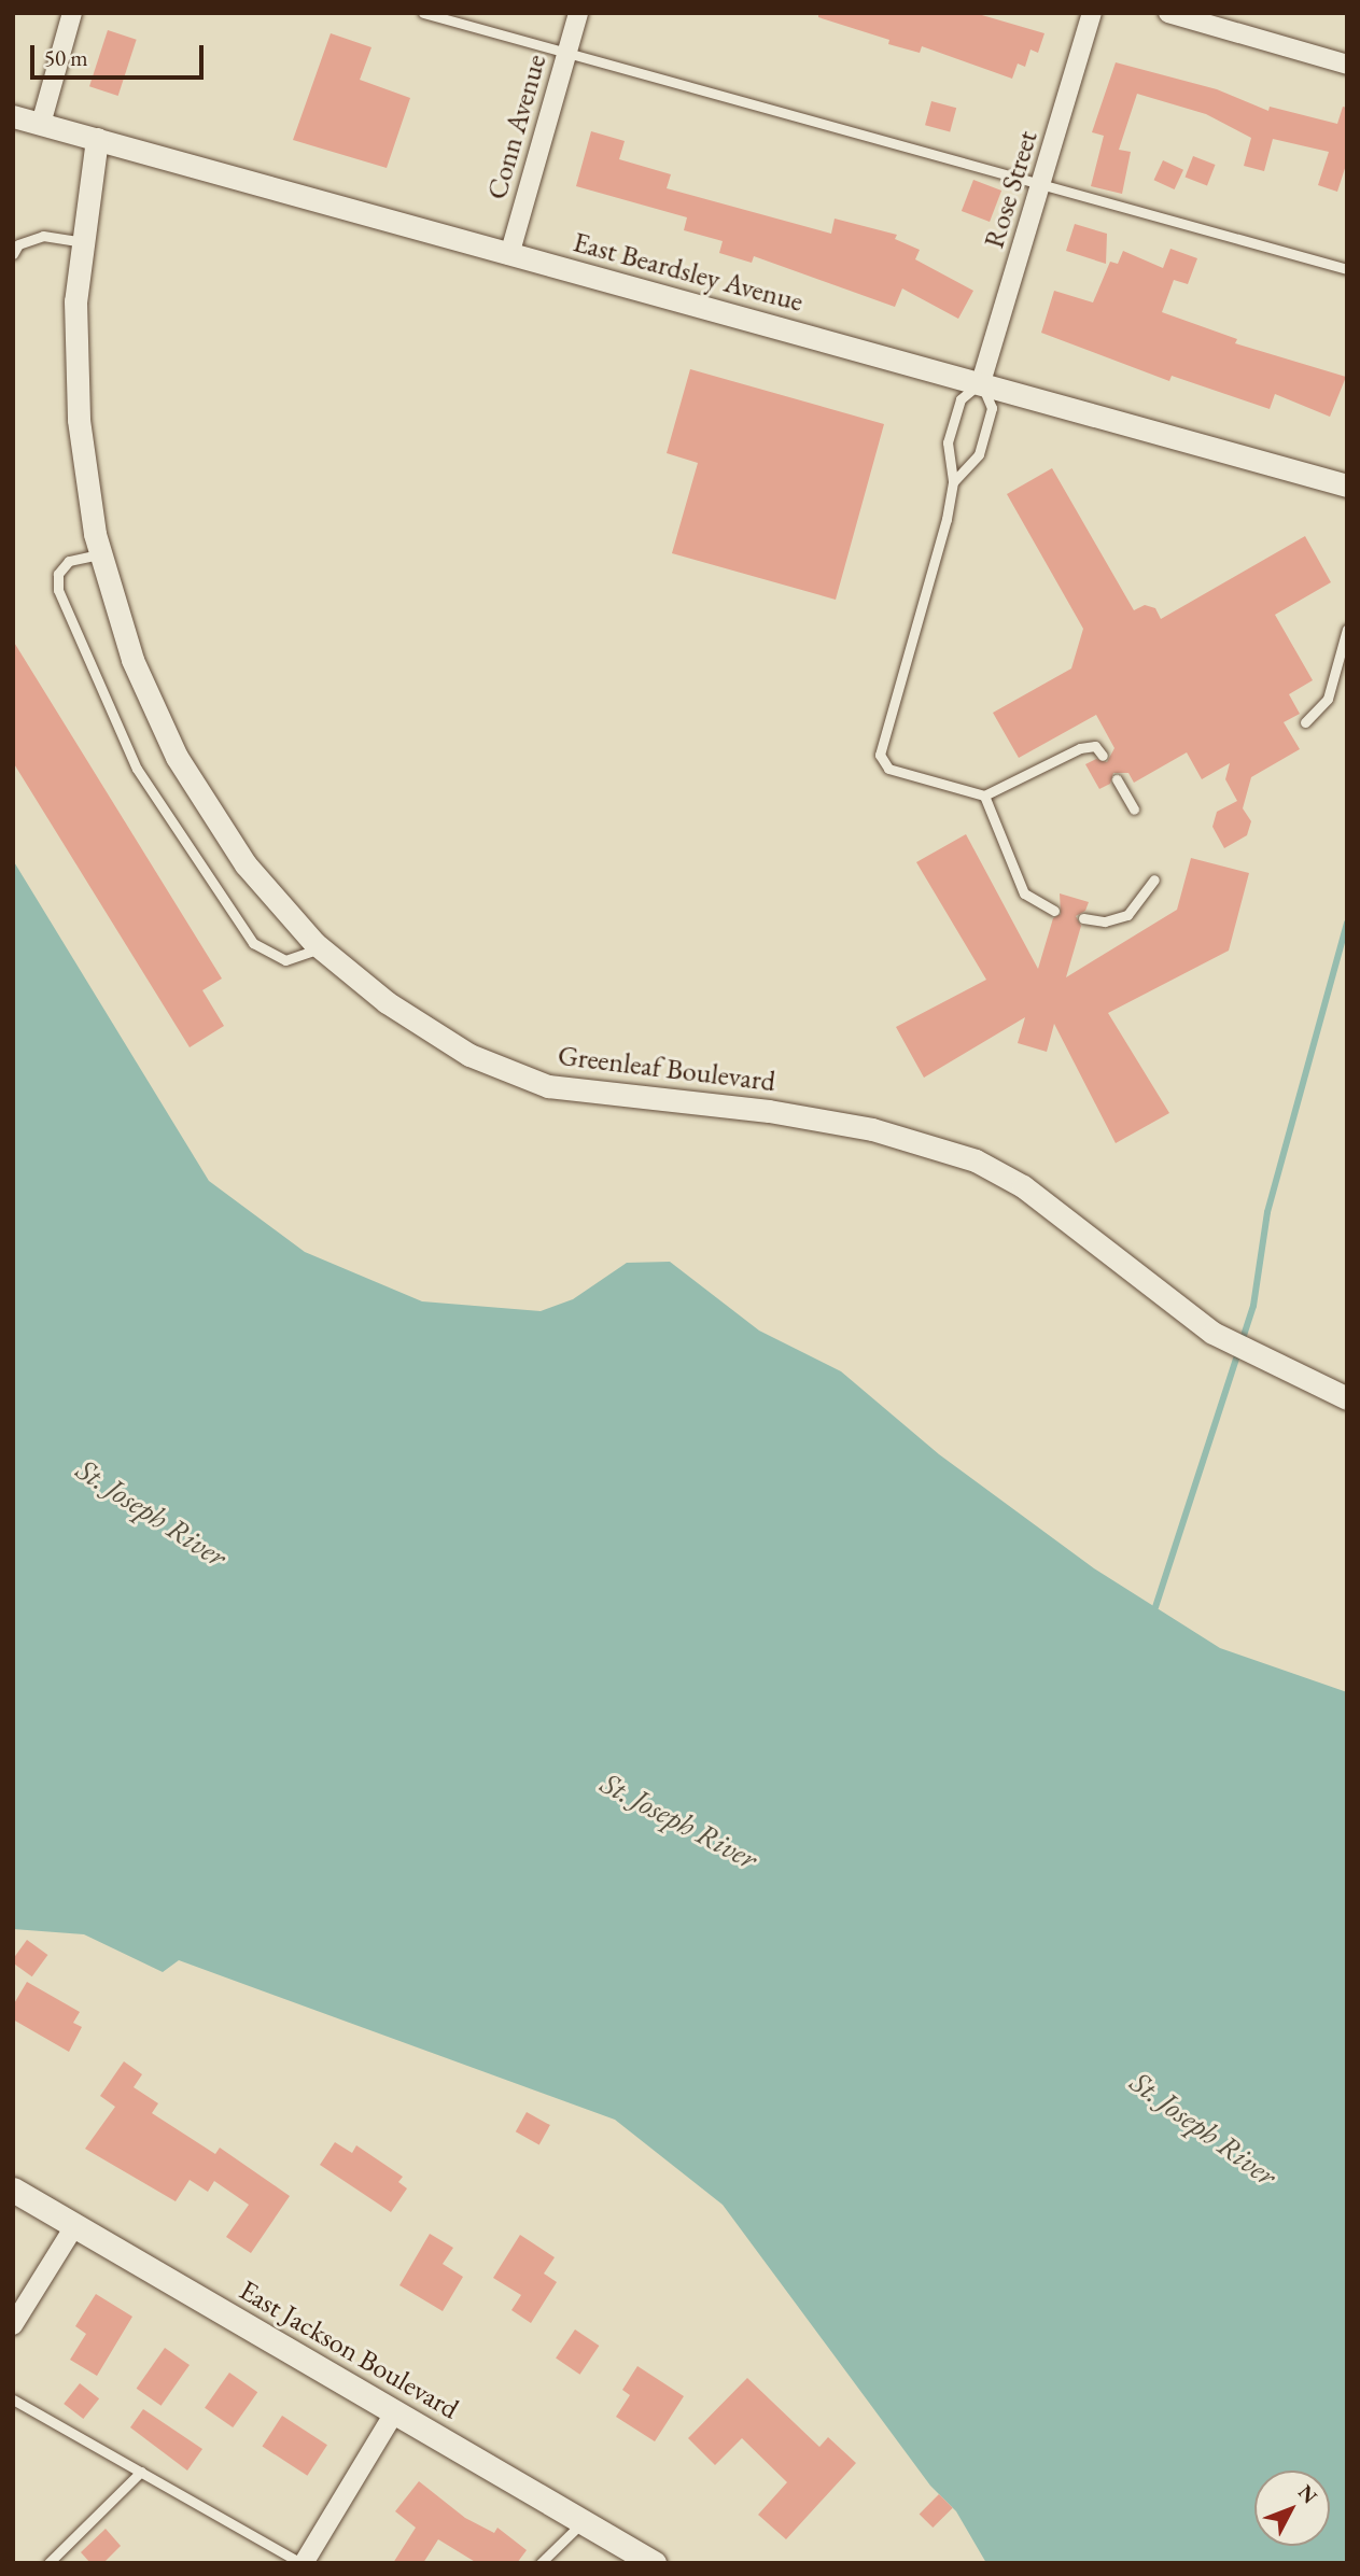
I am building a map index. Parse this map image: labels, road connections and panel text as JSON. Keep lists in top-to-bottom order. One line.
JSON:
{"streets":{"main road":["East Jackson Boulevard"],"street":["Conn Avenue","Rose Street","East Beardsley Avenue","Greenleaf Boulevard"]},"crossings":[["Conn Avenue","East Beardsley Avenue"],["Rose Street","East Beardsley Avenue"],["East Beardsley Avenue","Greenleaf Boulevard"]],"water":["St. Joseph River"],"scale_bar":"50 m","north":"top right"}
